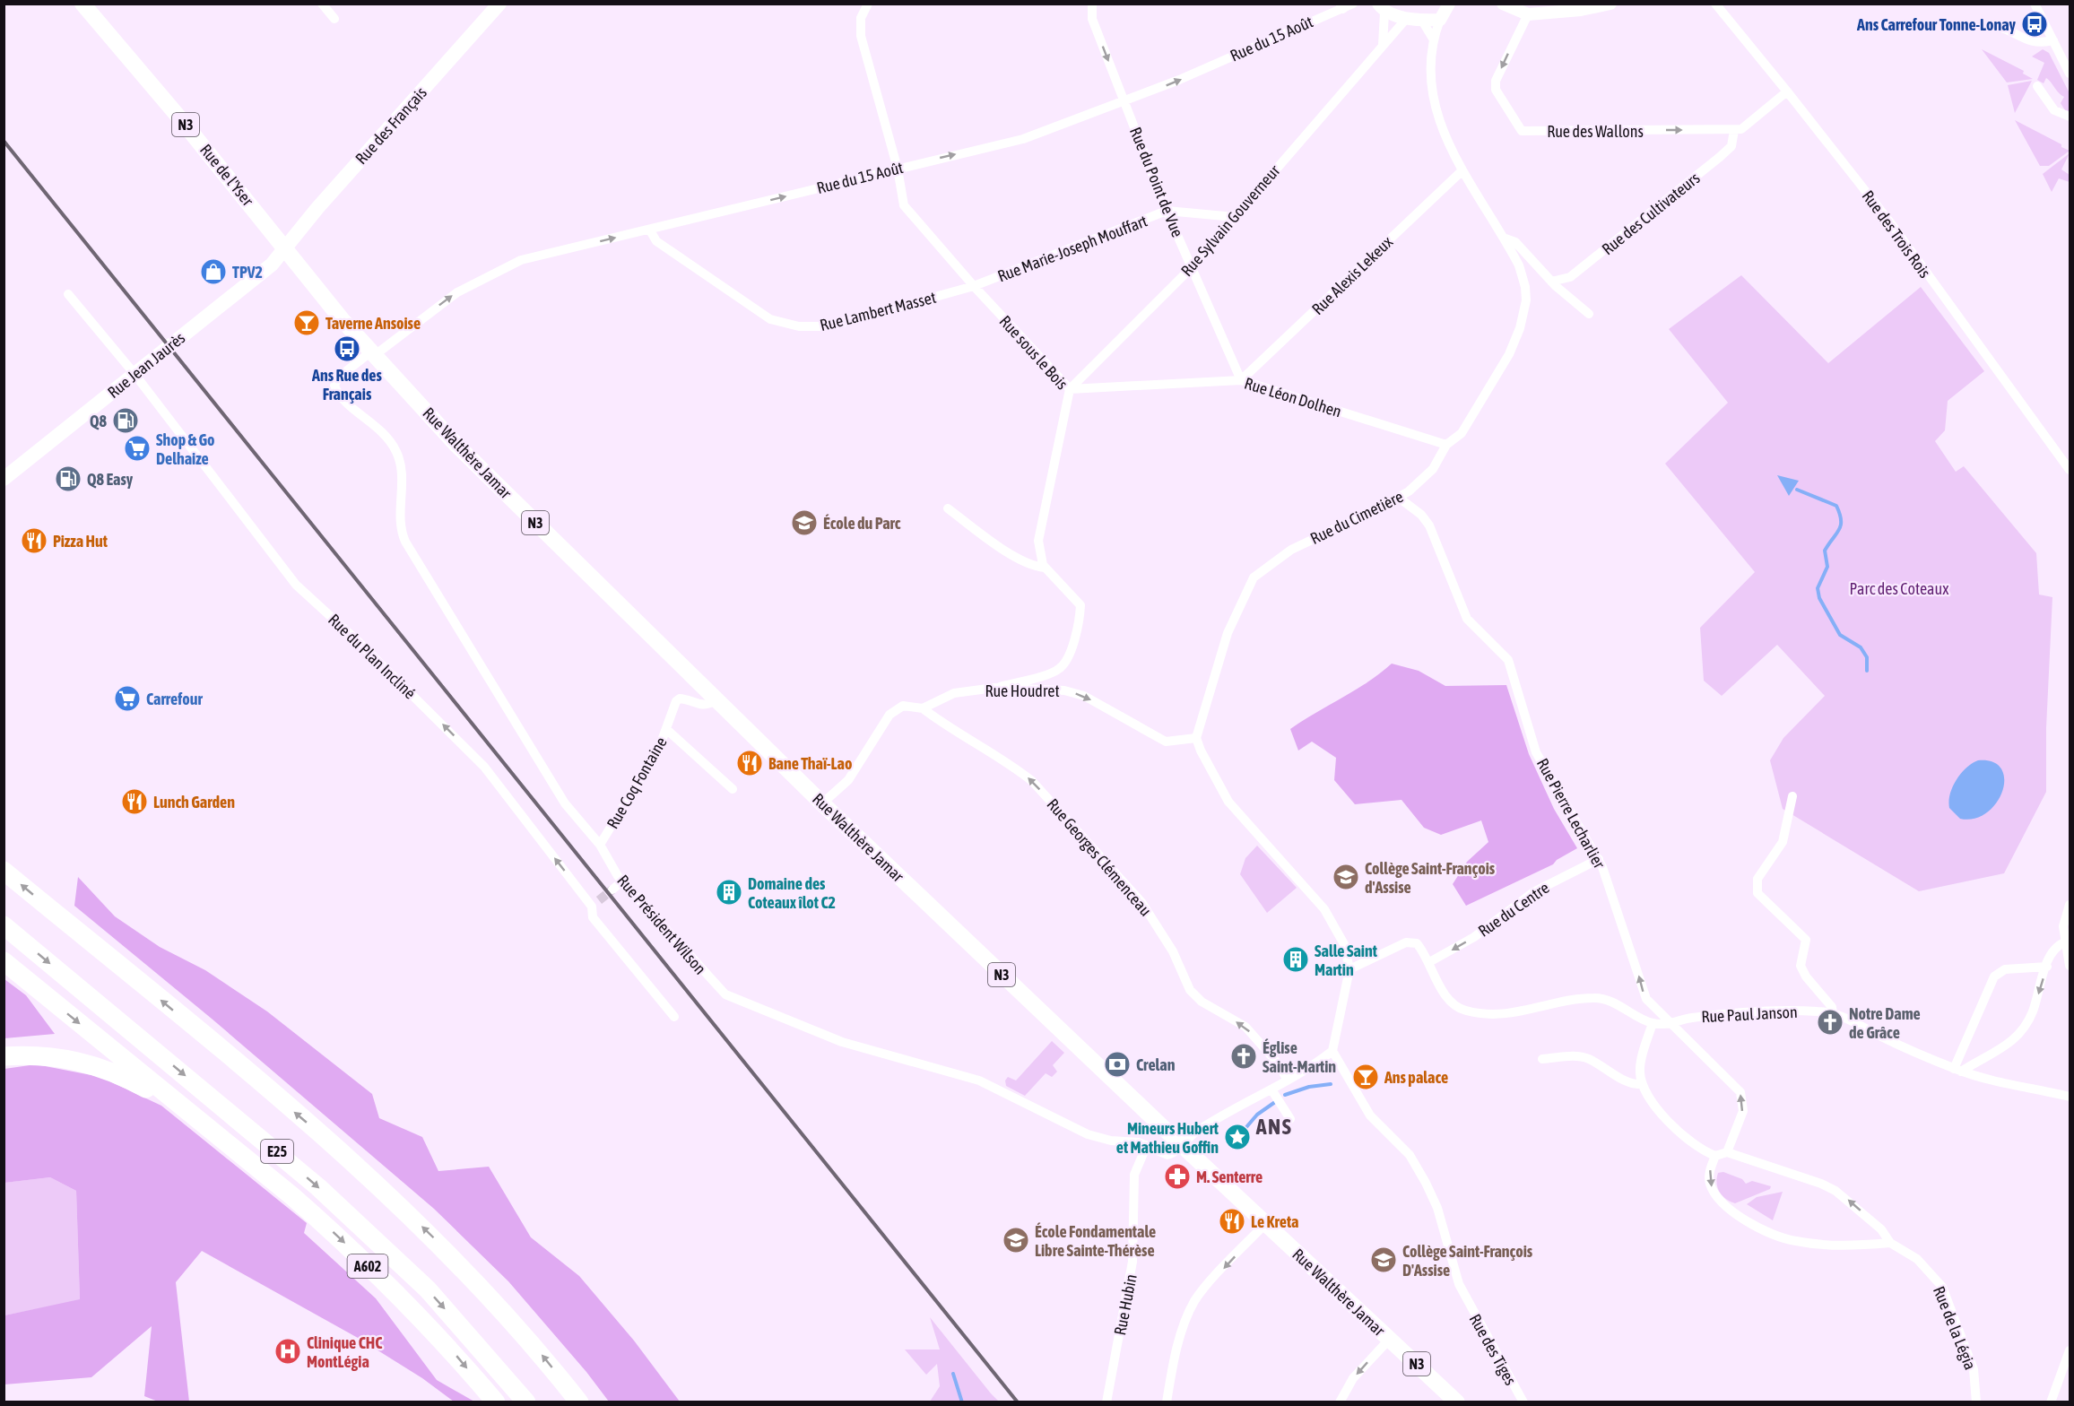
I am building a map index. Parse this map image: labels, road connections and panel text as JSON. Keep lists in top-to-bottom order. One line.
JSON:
{"streets":{"highway":["E25","A602"],"main road":["N3","Rue des Français","Rue de l'Yser","Rue Jean Jaurès","Rue Walthère Jamar"],"street":["Rue du 15 Août","Rue des Wallons","Rue du Point de Vue","Rue des Cultivateurs","Rue Sylvain Gouverneur","Rue des Trois Rois","Rue Marie-Joseph Mouffart","Rue Alexis Lekeux","Rue Lambert Masset","Rue sous le Bois","Rue Léon Dolhen","Rue du Cimetière","Rue du Plan Incliné","Rue Houdret","Rue Coq Fontaine","Rue Pierre Lecharlier","Rue Georges Clémenceau","Rue du Centre","Rue Président Wilson","Rue Paul Janson","Rue Hubin","Rue de la Légia","Rue des Tiges"]},"crossings":[["Rue du 15 Août","Rue du Point de Vue"],["Rue du 15 Août","Rue Lambert Masset"],["Rue du 15 Août","Rue sous le Bois"],["Rue du 15 Août","Rue Walthère Jamar"],["Rue du 15 Août","Rue Président Wilson"],["Rue des Français","Rue de l'Yser"],["Rue des Français","Rue Jean Jaurès"],["Rue des Français","Rue Walthère Jamar"],["Rue des Wallons","Rue des Cultivateurs"],["Rue de l'Yser","Rue Jean Jaurès"],["Rue de l'Yser","Rue Walthère Jamar"],["Rue du Point de Vue","Rue Sylvain Gouverneur"],["Rue du Point de Vue","Rue Marie-Joseph Mouffart"],["Rue du Point de Vue","Rue Alexis Lekeux"],["Rue du Point de Vue","Rue Léon Dolhen"],["Rue Sylvain Gouverneur","Rue Marie-Joseph Mouffart"],["Rue Sylvain Gouverneur","Rue sous le Bois"],["Rue Sylvain Gouverneur","Rue Léon Dolhen"],["Rue Marie-Joseph Mouffart","Rue Lambert Masset"],["Rue Marie-Joseph Mouffart","Rue sous le Bois"],["Rue Alexis Lekeux","Rue Léon Dolhen"],["Rue Alexis Lekeux","Rue du Cimetière"],["Rue Lambert Masset","Rue sous le Bois"],["Rue sous le Bois","Rue Léon Dolhen"],["Rue sous le Bois","Rue Houdret"],["Rue Jean Jaurès","Rue Walthère Jamar"],["Rue Jean Jaurès","Rue du Plan Incliné"],["Rue Léon Dolhen","Rue du Cimetière"],["Rue Walthère Jamar","Rue Houdret"],["Rue Walthère Jamar","Rue Coq Fontaine"],["Rue Walthère Jamar","Rue Président Wilson"],["Rue du Cimetière","Rue Houdret"],["Rue du Cimetière","Rue Pierre Lecharlier"],["Rue Houdret","Rue Georges Clémenceau"],["Rue Coq Fontaine","Rue Président Wilson"],["Rue Pierre Lecharlier","Rue du Centre"],["Rue Pierre Lecharlier","Rue Paul Janson"],["Rue Pierre Lecharlier","Rue de la Légia"],["Rue Président Wilson","Rue Hubin"]],"one_way":["Rue du 15 Août","Rue du Plan Incliné","Rue Houdret","Rue Pierre Lecharlier","Rue Georges Clémenceau","Rue du Centre","Rue de la Légia"],"districts":["ANS"],"parks":["Parc des Coteaux"],"places":{"bus stop":["Ans Carrefour Tonne-Lonay","Ans Rue des Français"],"shop":["TPV2"],"bar":["Taverne Ansoise","Ans palace"],"fuel station":["Q8","Q8 Easy"],"supermarket":["Shop & Go Delhaize","Carrefour"],"school or university":["École du Parc","Collège Saint-François d'Assise","École Fondamentale Libre Sainte-Thérèse","Collège Saint-François D'Assise"],"restaurant":["Pizza Hut","Bane Thaï-Lao","Lunch Garden","Le Kreta"],"building":["Domaine des Coteaux îlot C2","Salle Saint Martin"],"church":["Notre Dame de Grâce","Église Saint-Martin"],"bank":["Crelan"],"place":["Mineurs Hubert et Mathieu Goffin"],"pharmacy":["M. Senterre"],"hospital":["Clinique CHC MontLégia"]}}
